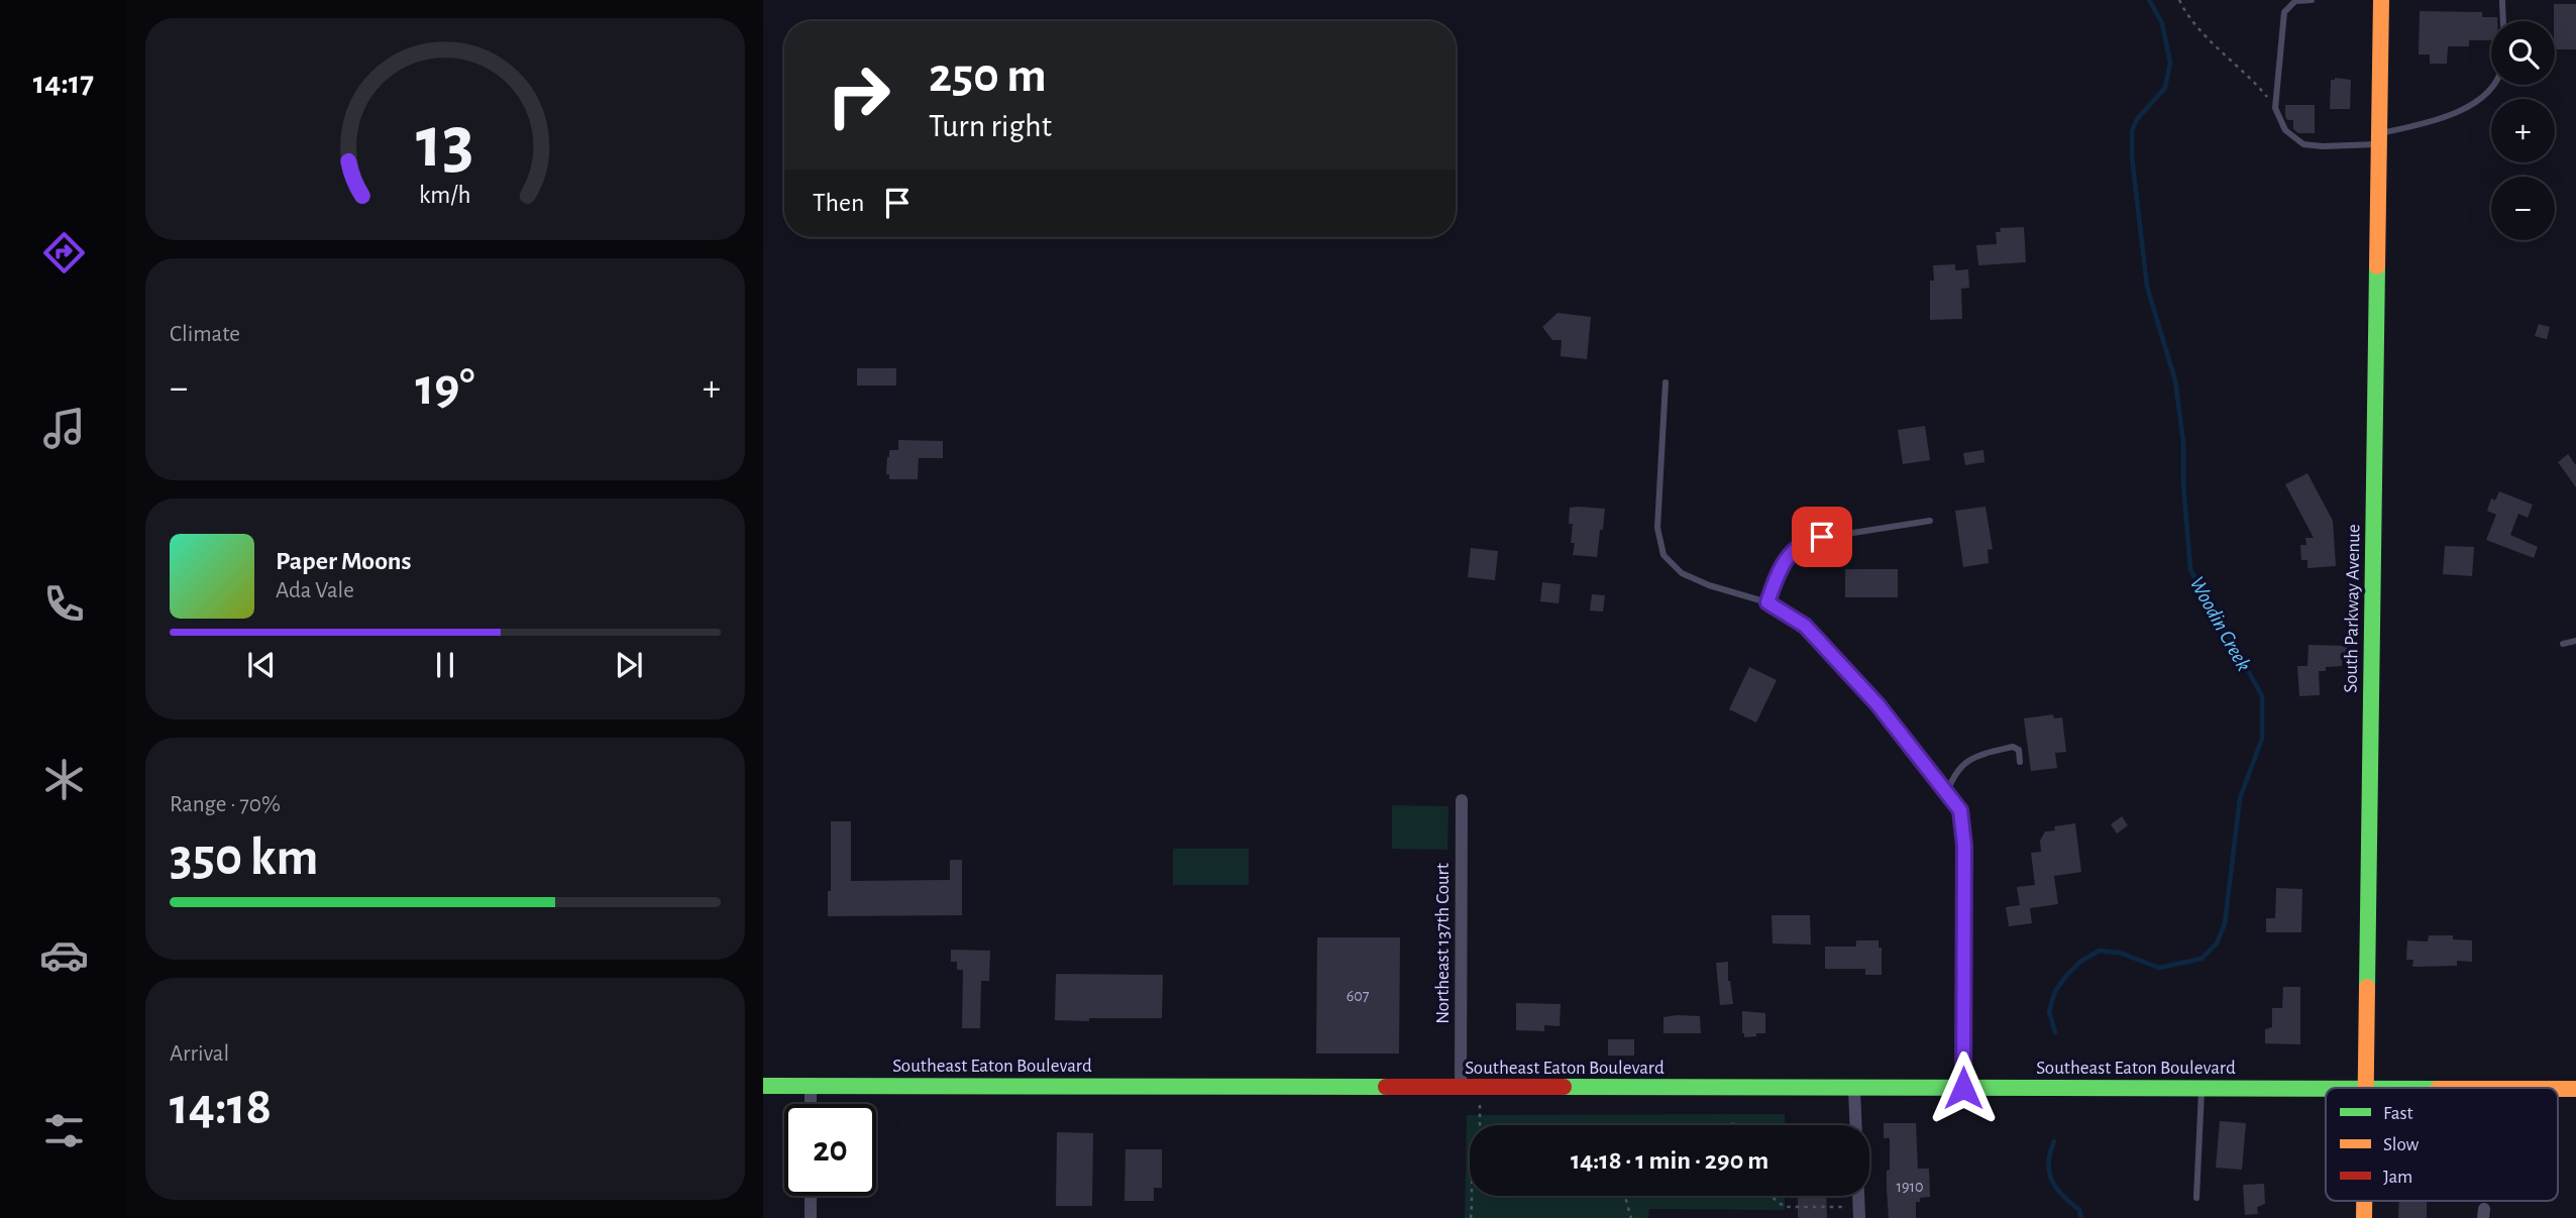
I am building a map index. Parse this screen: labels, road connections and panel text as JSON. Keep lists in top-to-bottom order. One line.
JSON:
{"streets":{"main road":["South Parkway Avenue","Southeast Eaton Boulevard"],"street":["Northeast 137th Court"]},"crossings":[["Northeast 137th Court","Southeast Eaton Boulevard"]],"water":["Woodin Creek"],"house_numbers":["607","1910"],"legend":["Fast","Slow","Jam"],"page":{"tabs":"14:17","map_buttons":["+","−"],"turn":["250 m","Turn right"],"then":"Then","tile":["Climate",["Range · 70%","350 km"],["Arrival","14:18"]],"heat":["−","19°","+"],"song":["Paper Moons","Ada Vale"],"limit":"20","trip":"14:18 · 1 min · 290 m","gauge":["13","km/h"]}}
